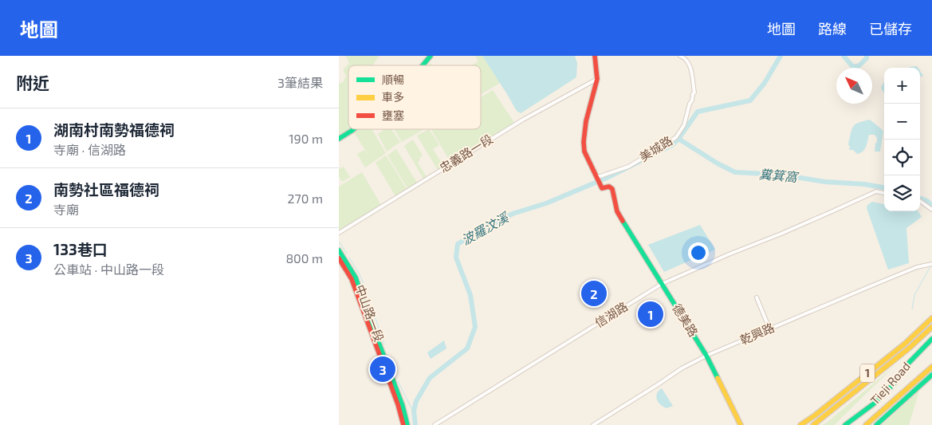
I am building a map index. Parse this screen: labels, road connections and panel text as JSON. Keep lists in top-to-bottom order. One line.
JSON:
{"streets":{"main road":["中山路一段","德美路","1","Tieji Road"],"street":["美城路","忠義路一段","信湖路","乾興路"]},"crossings":[["美城路","德美路"],["信湖路","德美路"],["德美路","乾興路"]],"water":["糞箕窩","波羅汶溪"],"legend":["順暢","車多","壅塞"],"north":"top left","page":{"header":"地圖","nav":["地圖","路線","已儲存"],"heading":["附近","3筆結果"],"map_buttons":["+","−"],"list":[{"mark":"1","name":"湖南村南勢福德祠","note":"寺廟 · 信湖路","value":"190 m"},{"mark":"2","name":"南勢社區福德祠","note":"寺廟","value":"270 m"},{"mark":"3","name":"133巷口","note":"公車站 · 中山路一段","value":"800 m"}],"pins":["2","1","3"]}}
